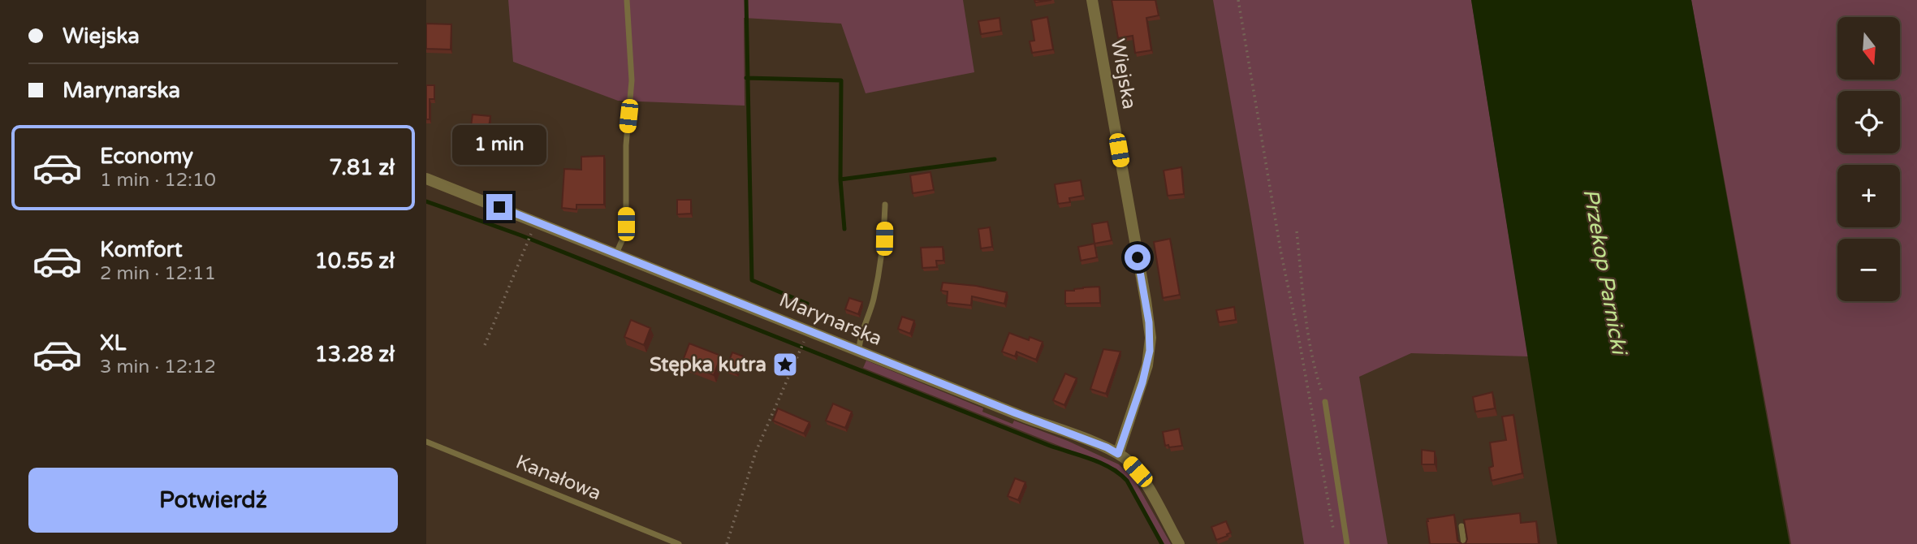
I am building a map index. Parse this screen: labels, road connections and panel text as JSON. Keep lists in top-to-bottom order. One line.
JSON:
{"streets":{"street":["Wiejska","Marynarska"],"lane":["Kanałowa"]},"crossings":[["Wiejska","Marynarska"]],"water":["Przekop Parnicki"],"places":{"place":["Stępka kutra"]},"north":"bottom","page":{"banner":["Wiejska","Marynarska"],"map_buttons":["+","−"],"list":[{"name":"Economy","note":"1 min · 12:10","value":"7.81 zł"},{"name":"Komfort","note":"2 min · 12:11","value":"10.55 zł"},{"name":"XL","note":"3 min · 12:12","value":"13.28 zł"}],"bubble":"1 min","buttons":"Potwierdź"}}
